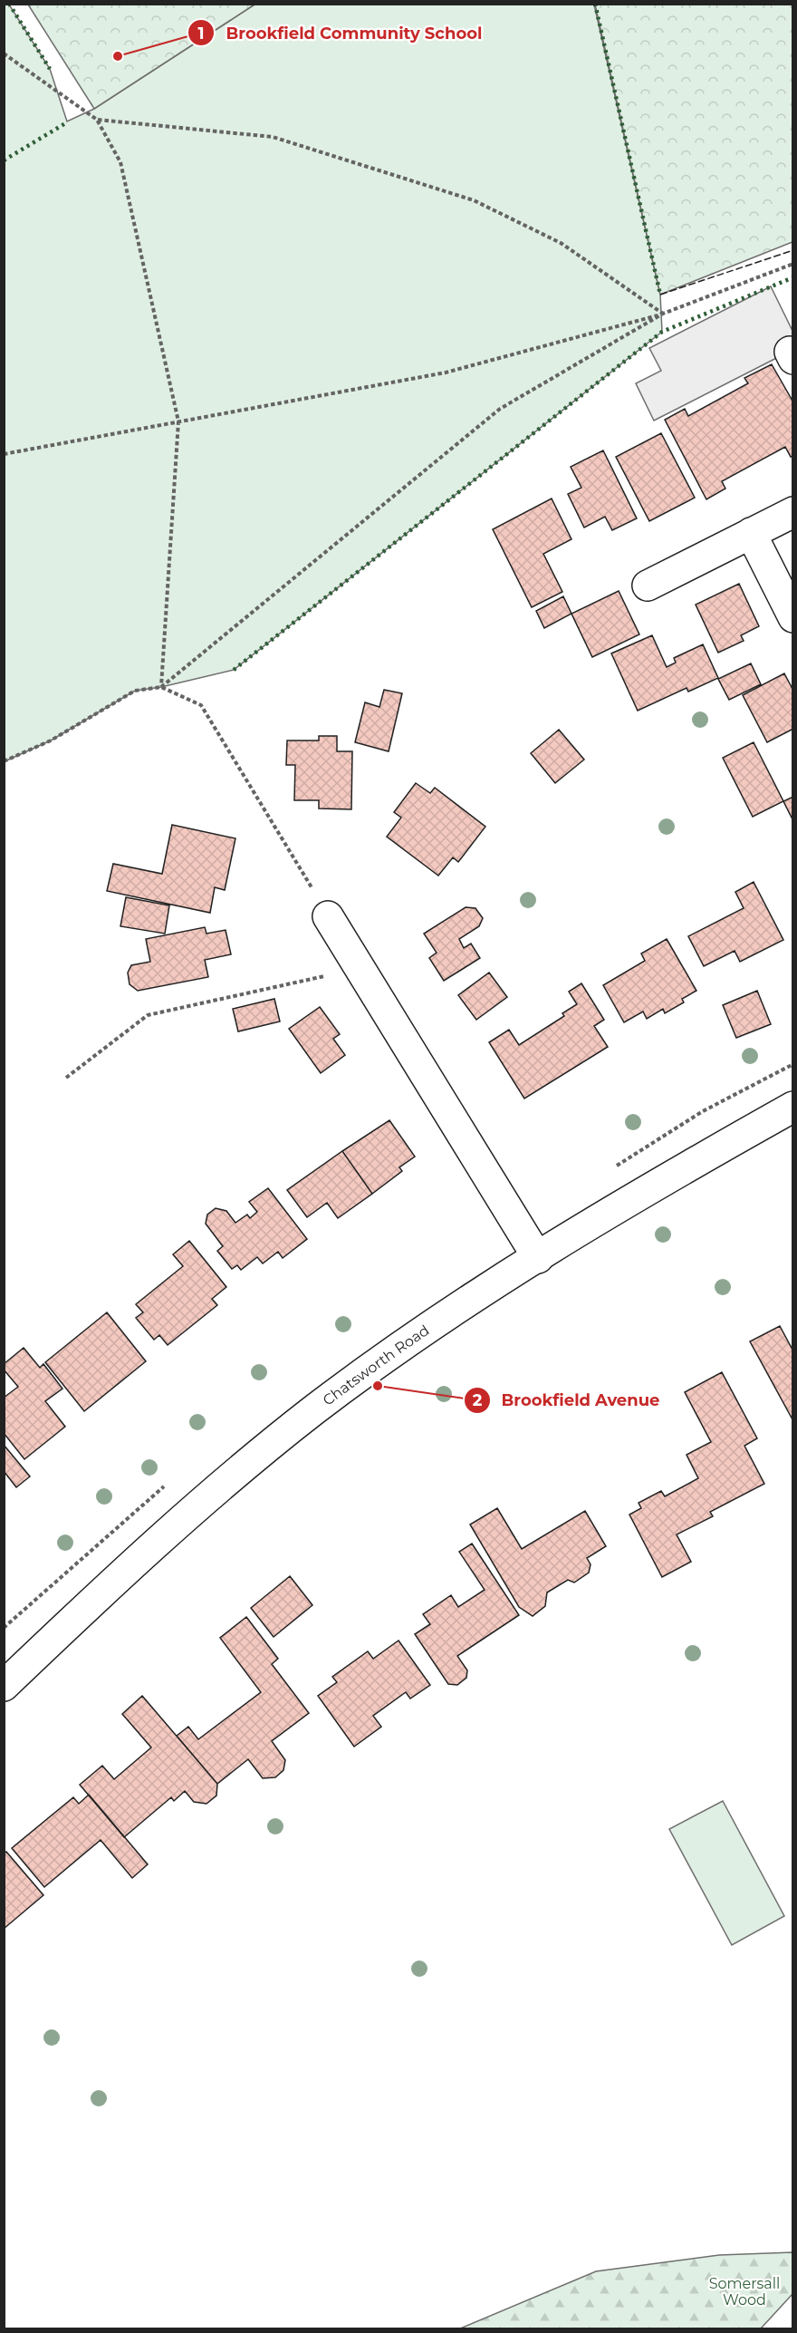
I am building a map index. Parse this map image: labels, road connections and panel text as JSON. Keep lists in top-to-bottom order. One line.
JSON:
{"streets":{"main road":["Chatsworth Road"]},"parks":["Somersall Wood"],"places":["Brookfield Community School","Brookfield Avenue"]}
